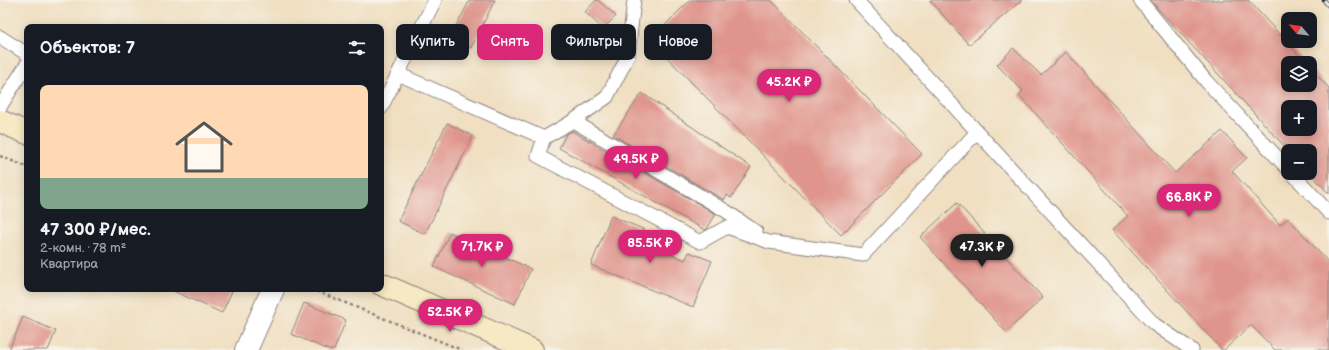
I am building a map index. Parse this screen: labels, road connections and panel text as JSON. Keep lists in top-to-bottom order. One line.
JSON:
{"north":"top left","page":{"map_buttons":["+","−"],"chip":["Купить","Снять","Фильтры","Новое"],"heading":"Объектов: 7","price":["45.2K ₽","49.5K ₽","66.8K ₽","85.5K ₽","71.7K ₽","47.3K ₽","52.5K ₽"],"list":[{"name":"47 300 ₽/мес.","note":"2-комн. · 78 m² · Квартира"}]}}
